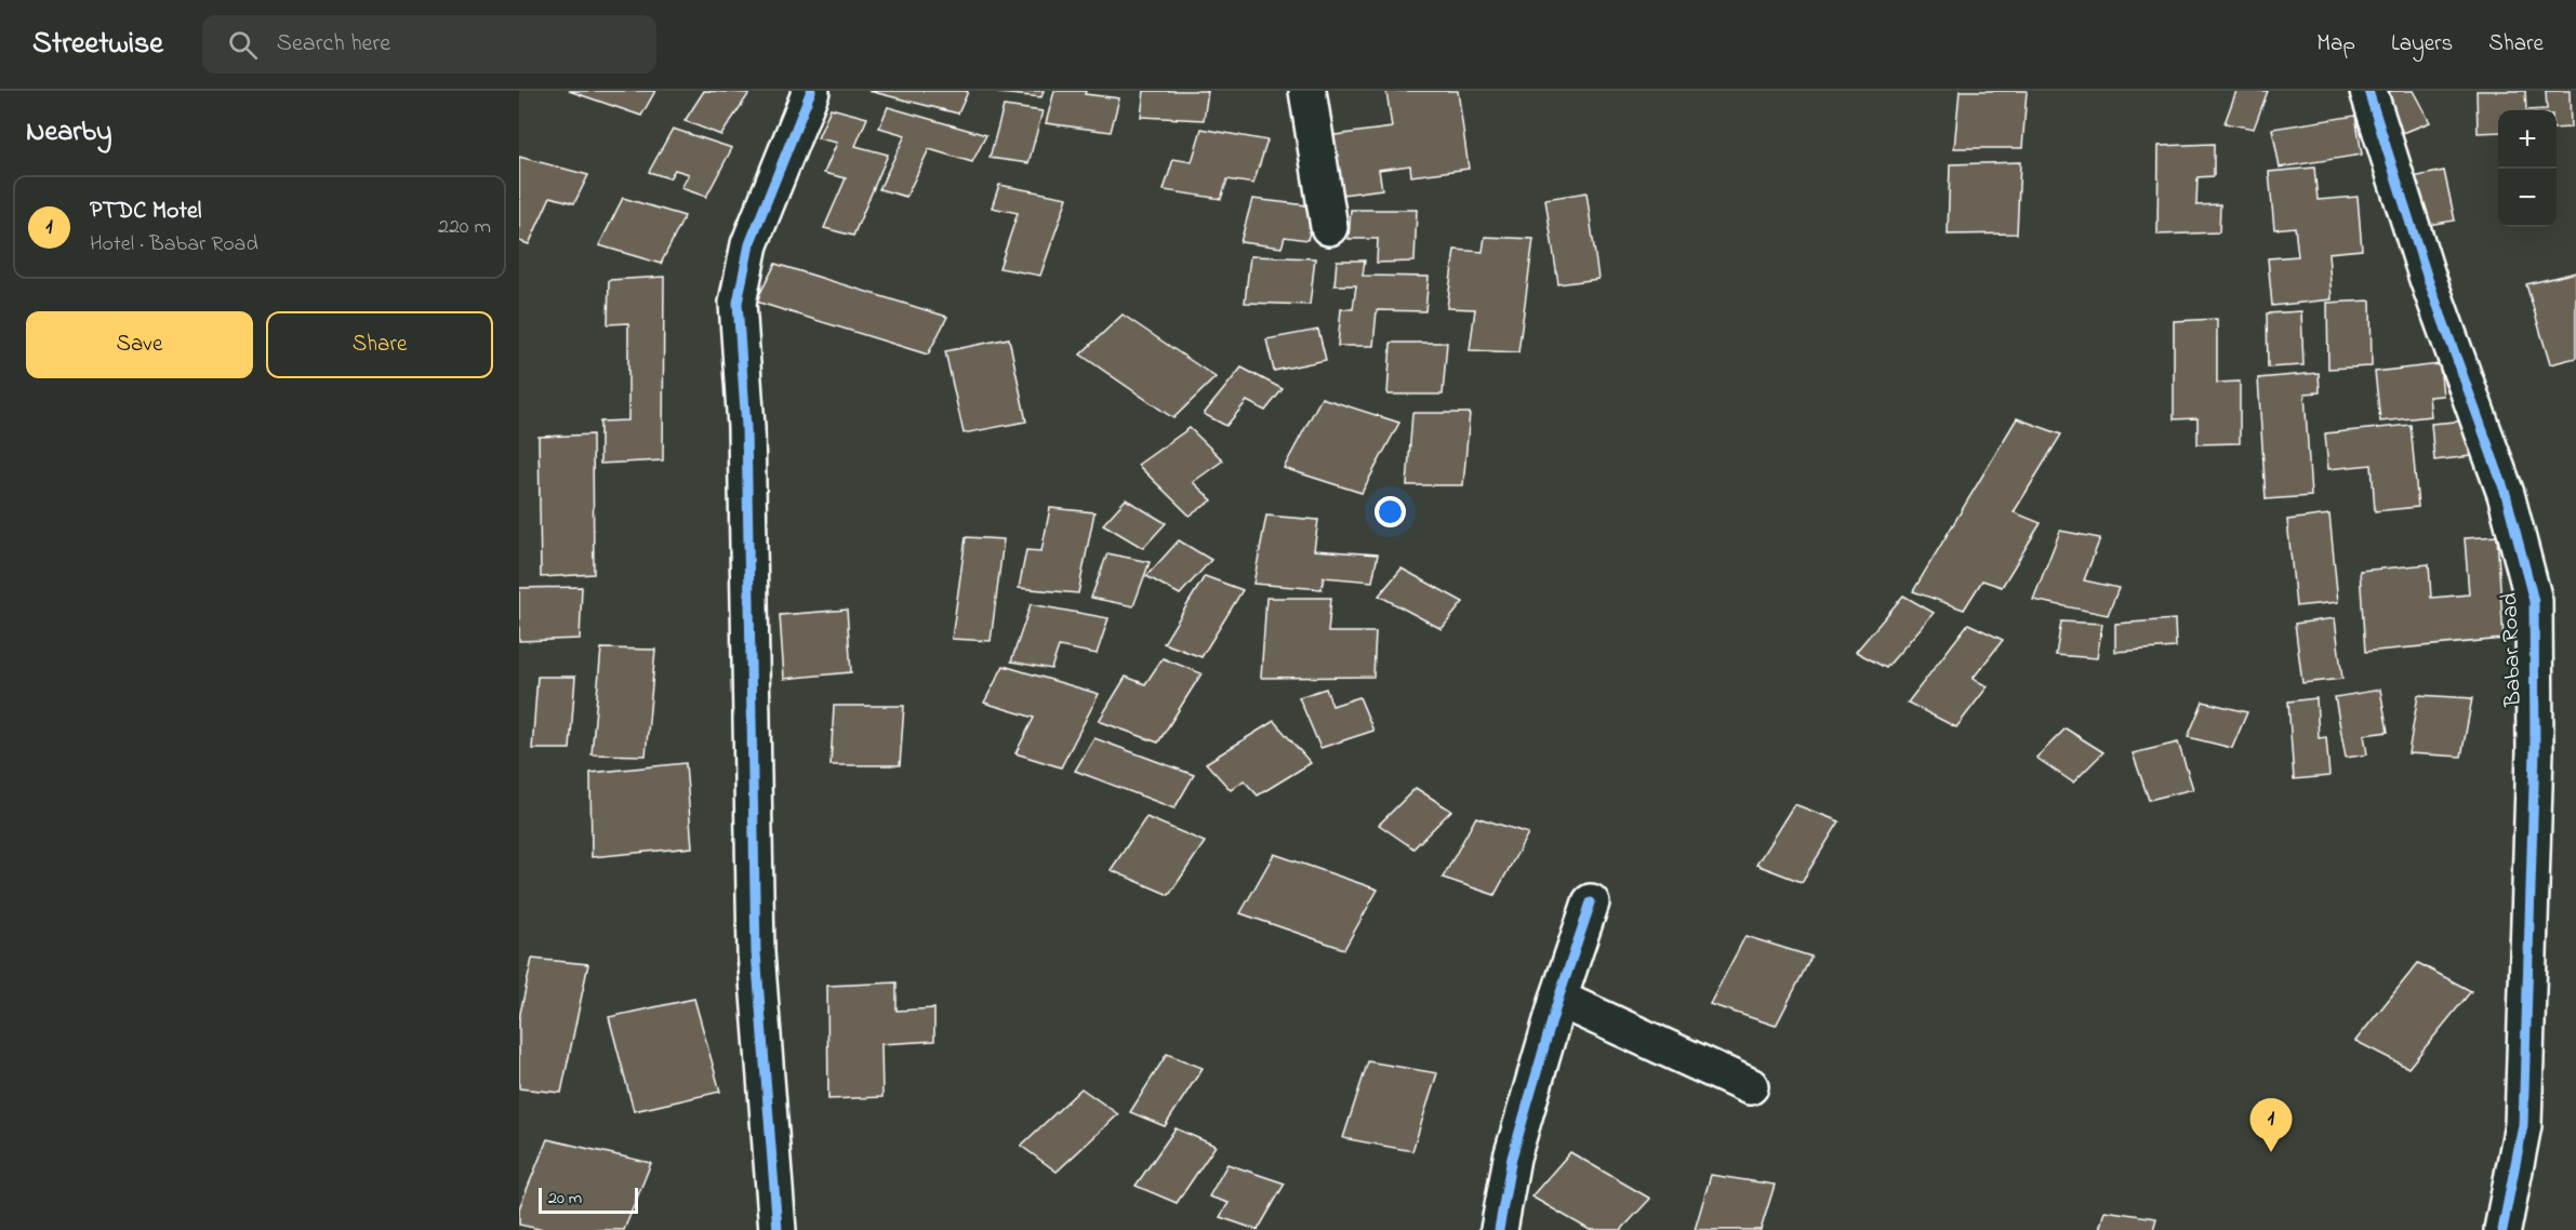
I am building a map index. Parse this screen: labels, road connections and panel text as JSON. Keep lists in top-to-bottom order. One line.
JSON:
{"streets":{"street":["Babar Road"]},"scale_bar":"20 m","page":{"header":"Streetwise","search":"Search here","nav":["Map","Layers","Share"],"heading":"Nearby","map_buttons":["+","−"],"list":[{"mark":"1","name":"PTDC Motel","note":"Hotel · Babar Road","value":"220 m"}],"buttons":["Save","Share"],"pins":"1","scale":"20 m"}}
